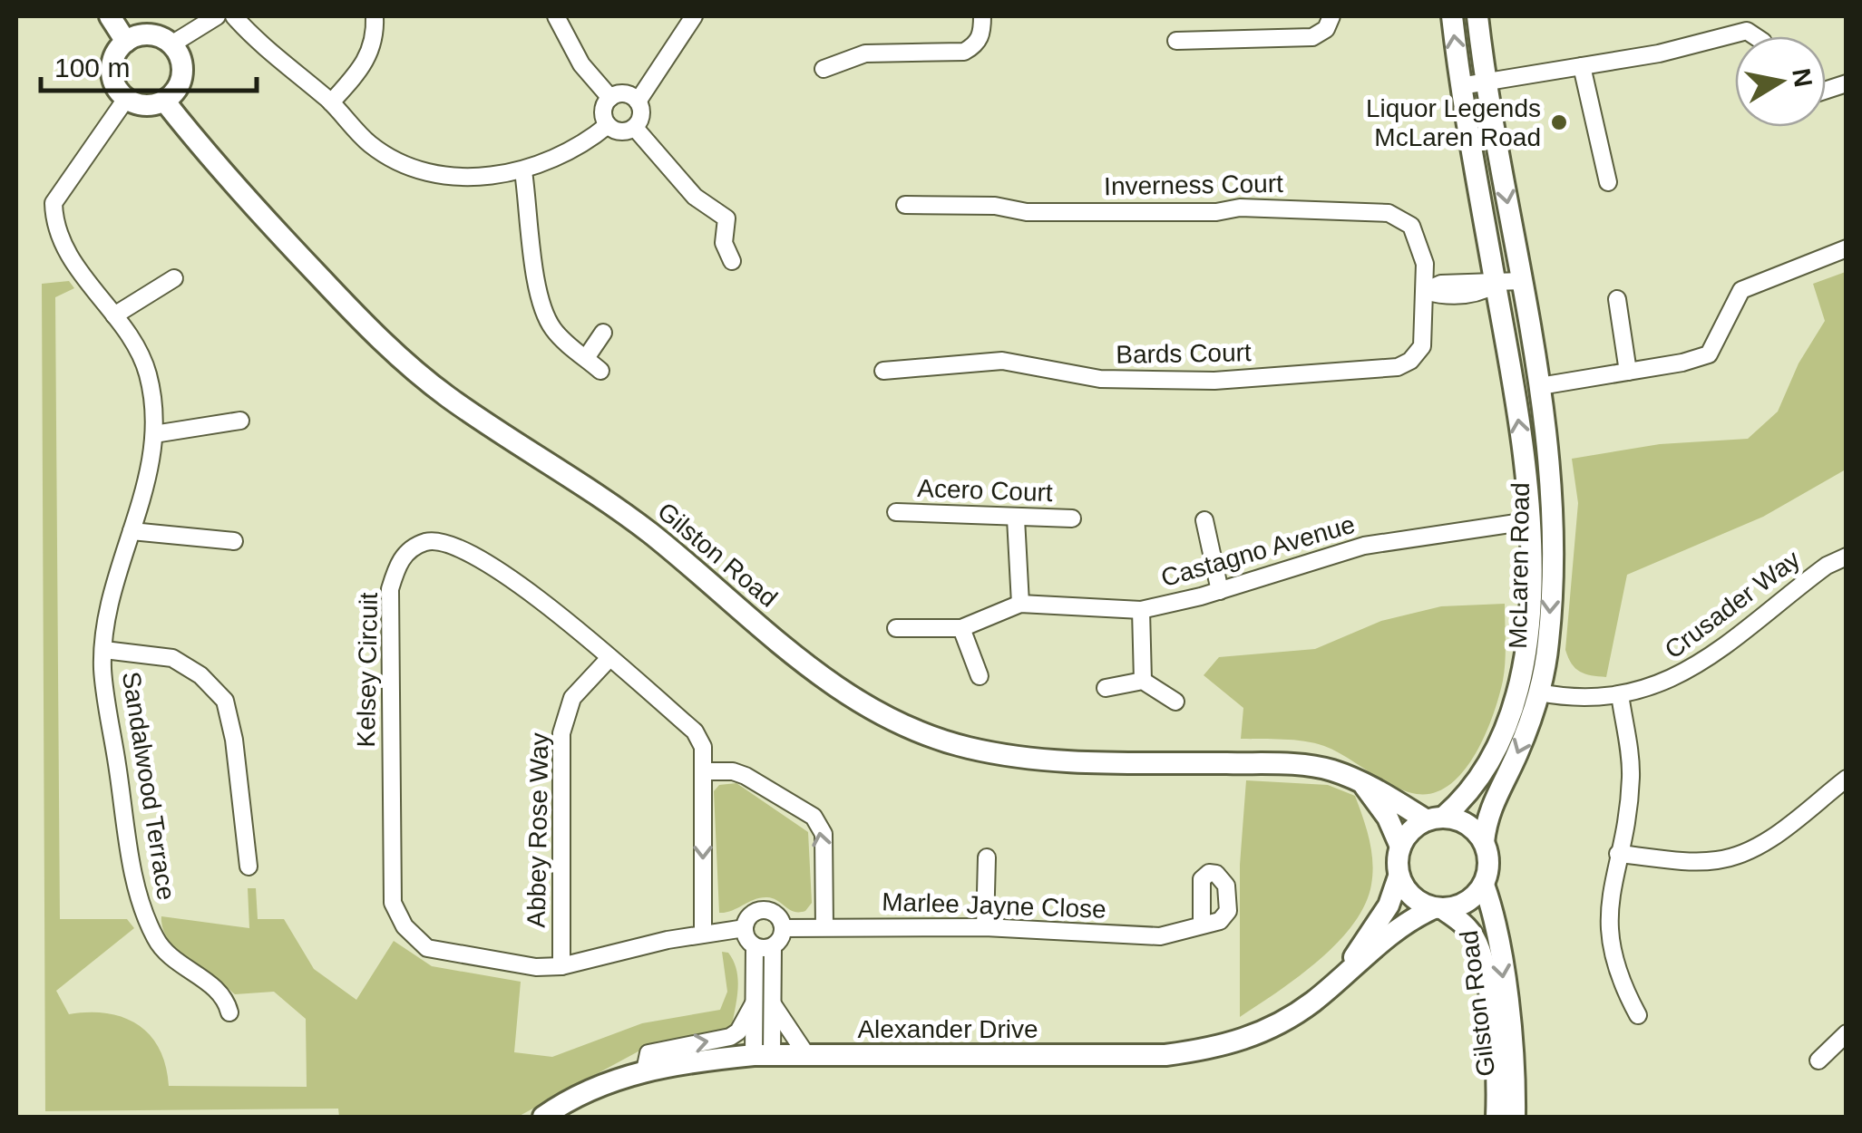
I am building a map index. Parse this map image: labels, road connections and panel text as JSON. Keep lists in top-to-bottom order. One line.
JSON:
{"streets":{"main road":["Gilston Road","McLaren Road","Alexander Drive"],"street":["Inverness Court","Bards Court","Acero Court","Castagno Avenue","Crusader Way","Kelsey Circuit","Sandalwood Terrace","Abbey Rose Way","Marlee Jayne Close"]},"crossings":[["Inverness Court","Bards Court"],["Castagno Avenue","McLaren Road"],["Gilston Road","McLaren Road"],["Gilston Road","Sandalwood Terrace"],["Gilston Road","Alexander Drive"],["McLaren Road","Crusader Way"],["McLaren Road","Alexander Drive"],["Kelsey Circuit","Abbey Rose Way"],["Kelsey Circuit","Marlee Jayne Close"]],"places":["Liquor Legends McLaren Road"],"scale_bar":"100 m","north":"right"}
